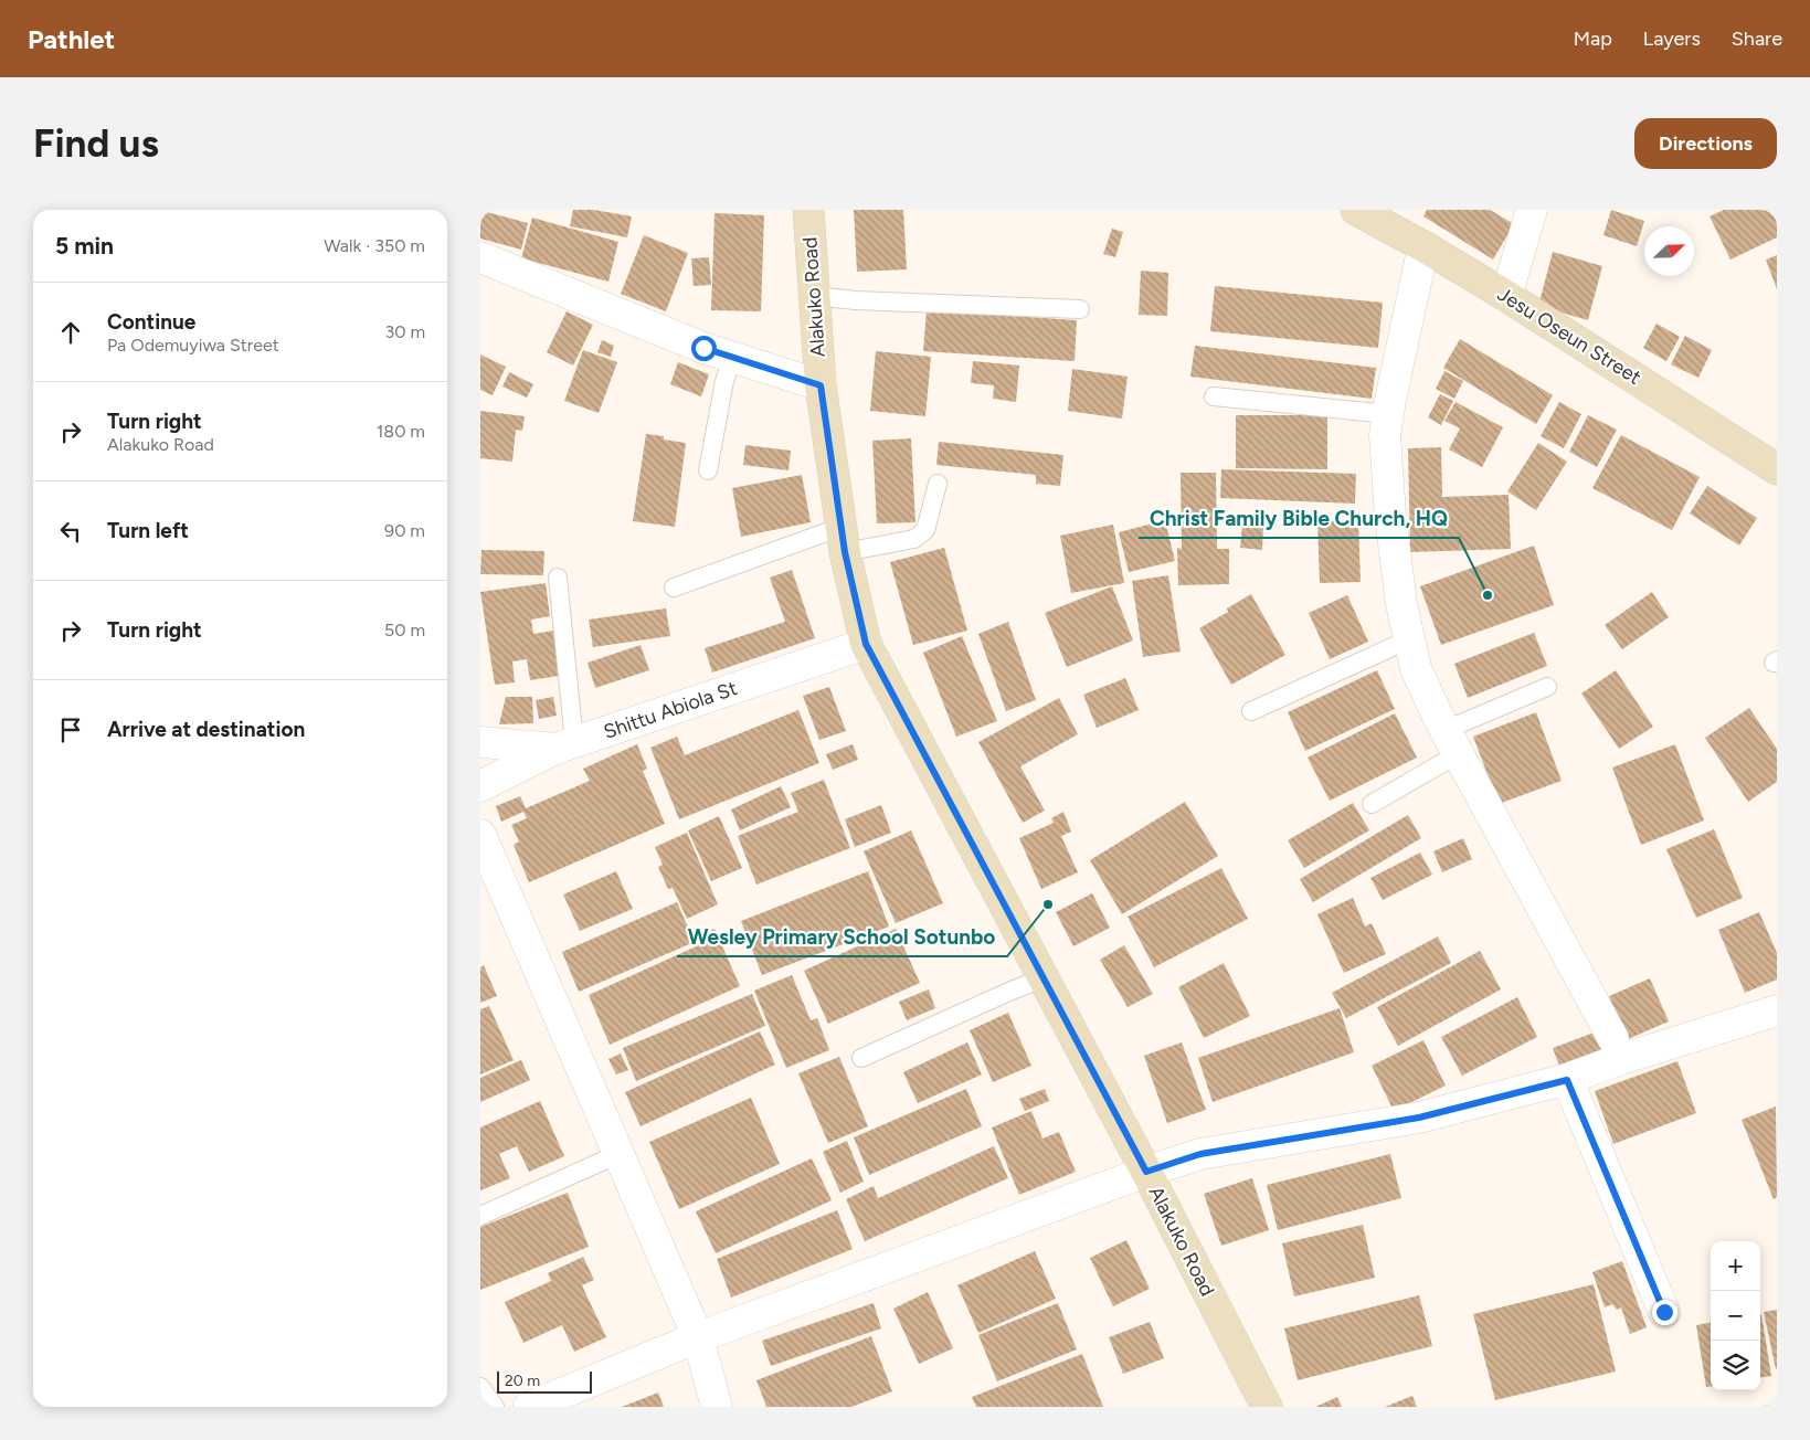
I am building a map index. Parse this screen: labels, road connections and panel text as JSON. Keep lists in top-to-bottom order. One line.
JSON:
{"streets":{"main road":["Alakuko Road","Jesu Oseun Street"],"street":["Shittu Abiola St"]},"crossings":[["Alakuko Road","Shittu Abiola St"]],"places":["Christ Family Bible Church, HQ","Wesley Primary School Sotunbo"],"scale_bar":"20 m","north":"top right","page":{"header":"Pathlet","nav":["Map","Layers","Share"],"buttons":"Directions","title":"Find us","heading":["5 min","Walk · 350 m"],"list":[["Continue","Pa Odemuyiwa Street","30 m"],["Turn right","Alakuko Road","180 m"],["Turn left","90 m"],["Turn right","50 m"],"Arrive at destination"],"map_buttons":["+","−"],"scale":"20 m"}}
